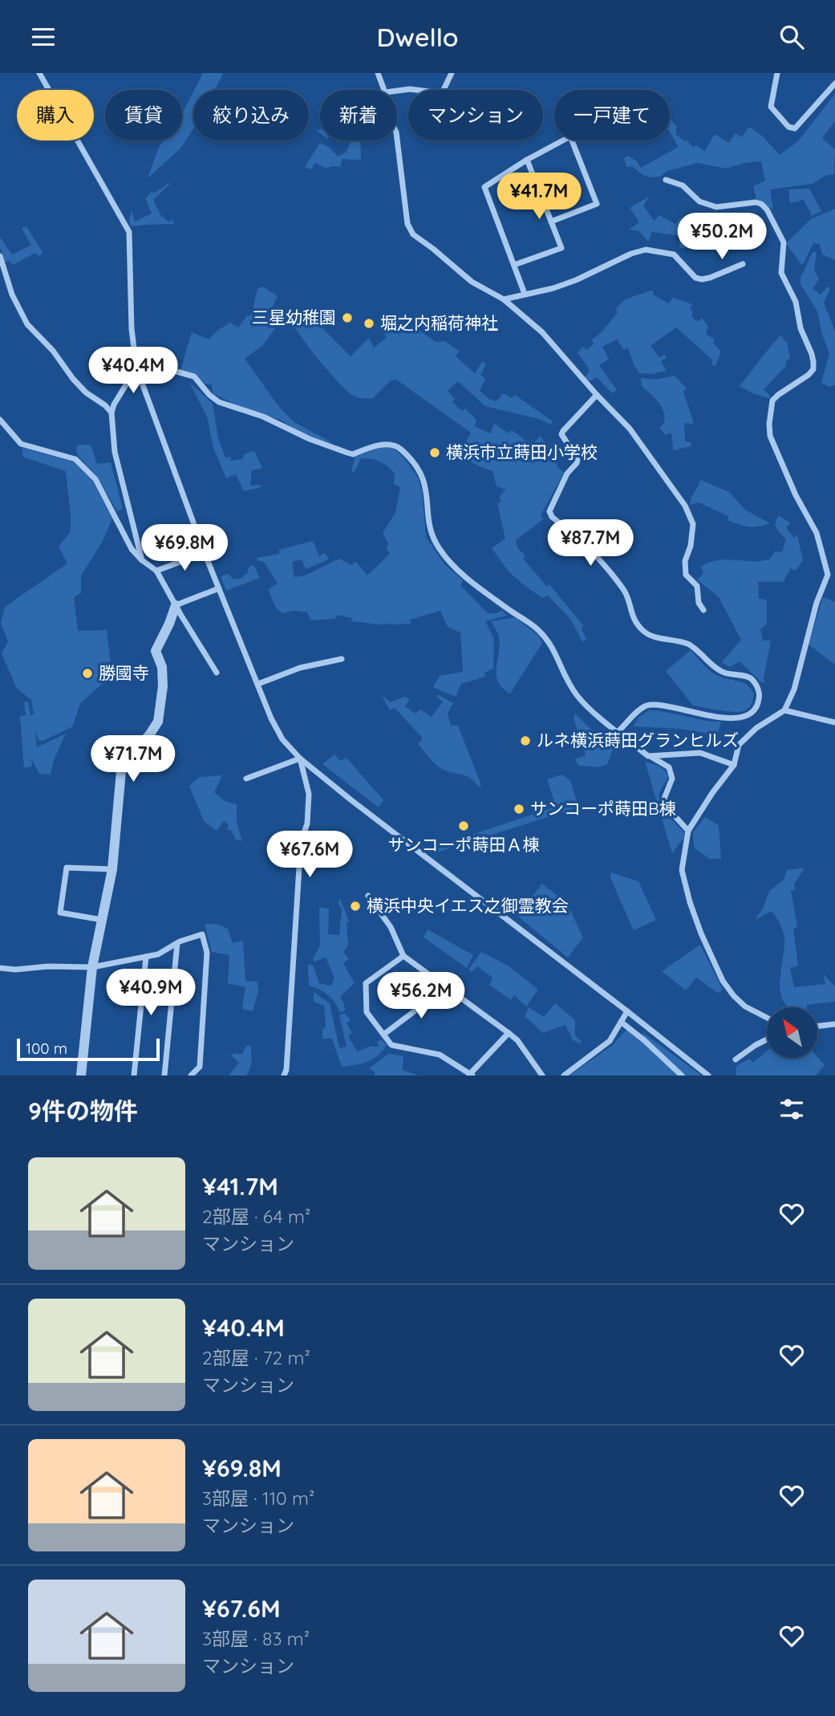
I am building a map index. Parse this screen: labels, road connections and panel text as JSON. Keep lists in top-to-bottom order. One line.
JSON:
{"places":["三星幼稚園","堀之内稲荷神社","横浜市立蒔田小学校","勝國寺","ルネ横浜蒔田グランヒルズ","サンコーポ蒔田B棟","サンコーポ蒔田Ａ棟","横浜中央イエス之御霊教会"],"scale_bar":"100 m","north":"top left","page":{"header":"Dwello","chip":["購入","賃貸","絞り込み","新着","マンション","一戸建て"],"price":["¥41.7M","¥50.2M","¥40.4M","¥87.7M","¥69.8M","¥71.7M","¥67.6M","¥40.9M","¥56.2M"],"scale":"100 m","heading":"9件の物件","list":[{"name":"¥41.7M","note":"2部屋 · 64 m² · マンション"},{"name":"¥40.4M","note":"2部屋 · 72 m² · マンション"},{"name":"¥69.8M","note":"3部屋 · 110 m² · マンション"},{"name":"¥67.6M","note":"3部屋 · 83 m² · マンション"}]}}
